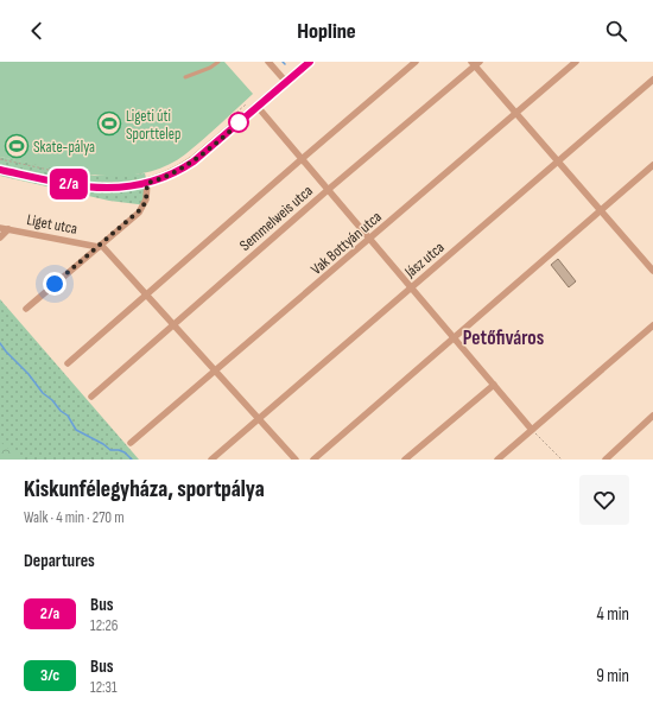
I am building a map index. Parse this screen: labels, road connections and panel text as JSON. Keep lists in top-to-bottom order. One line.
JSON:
{"streets":{"street":["Semmelweis utca","Liget utca","Vak Bottyán utca","Jász utca"]},"districts":["Petőfiváros"],"places":{"sports":["Ligeti úti Sporttelep","Skate-pálya"]},"lines":["bus line 2/a"],"page":{"header":"Hopline","on_map":"2/a","heading":[["Kiskunfélegyháza, sportpálya","Walk · 4 min · 270 m"],"Departures"],"list":[{"mark":"2/a","name":"Bus","note":"12:26","value":"4 min"},{"mark":"3/c","name":"Bus","note":"12:31","value":"9 min"}]}}
